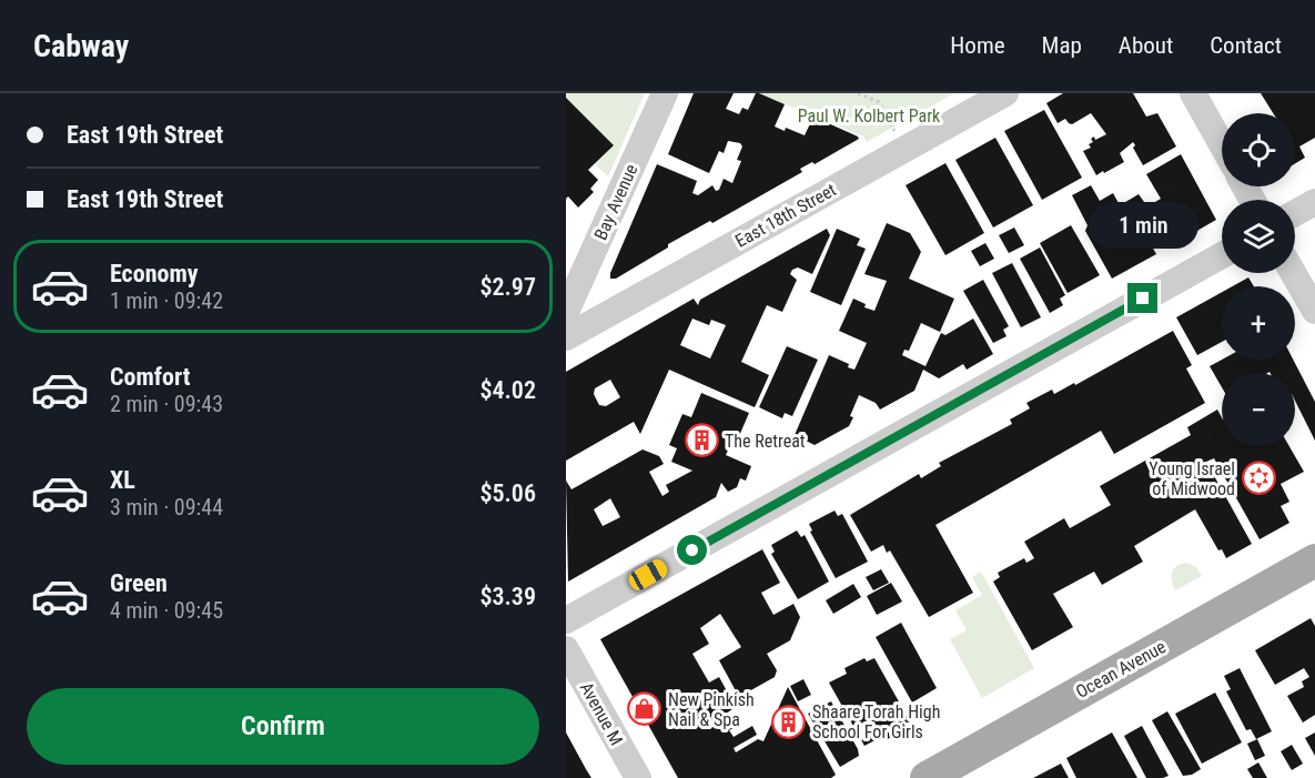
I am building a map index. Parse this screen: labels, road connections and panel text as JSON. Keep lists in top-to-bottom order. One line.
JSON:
{"streets":{"main road":["Ocean Avenue"],"street":["Bay Avenue","East 18th Street","Avenue M"]},"parks":["Paul W. Kolbert Park"],"places":{"building":["The Retreat","Shaare Torah High School For Girls"],"synagogue":["Young Israel of Midwood"],"shop":["New Pinkish Nail & Spa"]},"page":{"header":"Cabway","nav":["Home","Map","About","Contact"],"banner":["East 19th Street","East 19th Street"],"map_buttons":["+","−"],"bubble":"1 min","list":[{"name":"Economy","note":"1 min · 09:42","value":"$2.97"},{"name":"Comfort","note":"2 min · 09:43","value":"$4.02"},{"name":"XL","note":"3 min · 09:44","value":"$5.06"},{"name":"Green","note":"4 min · 09:45","value":"$3.39"}],"buttons":"Confirm"}}
